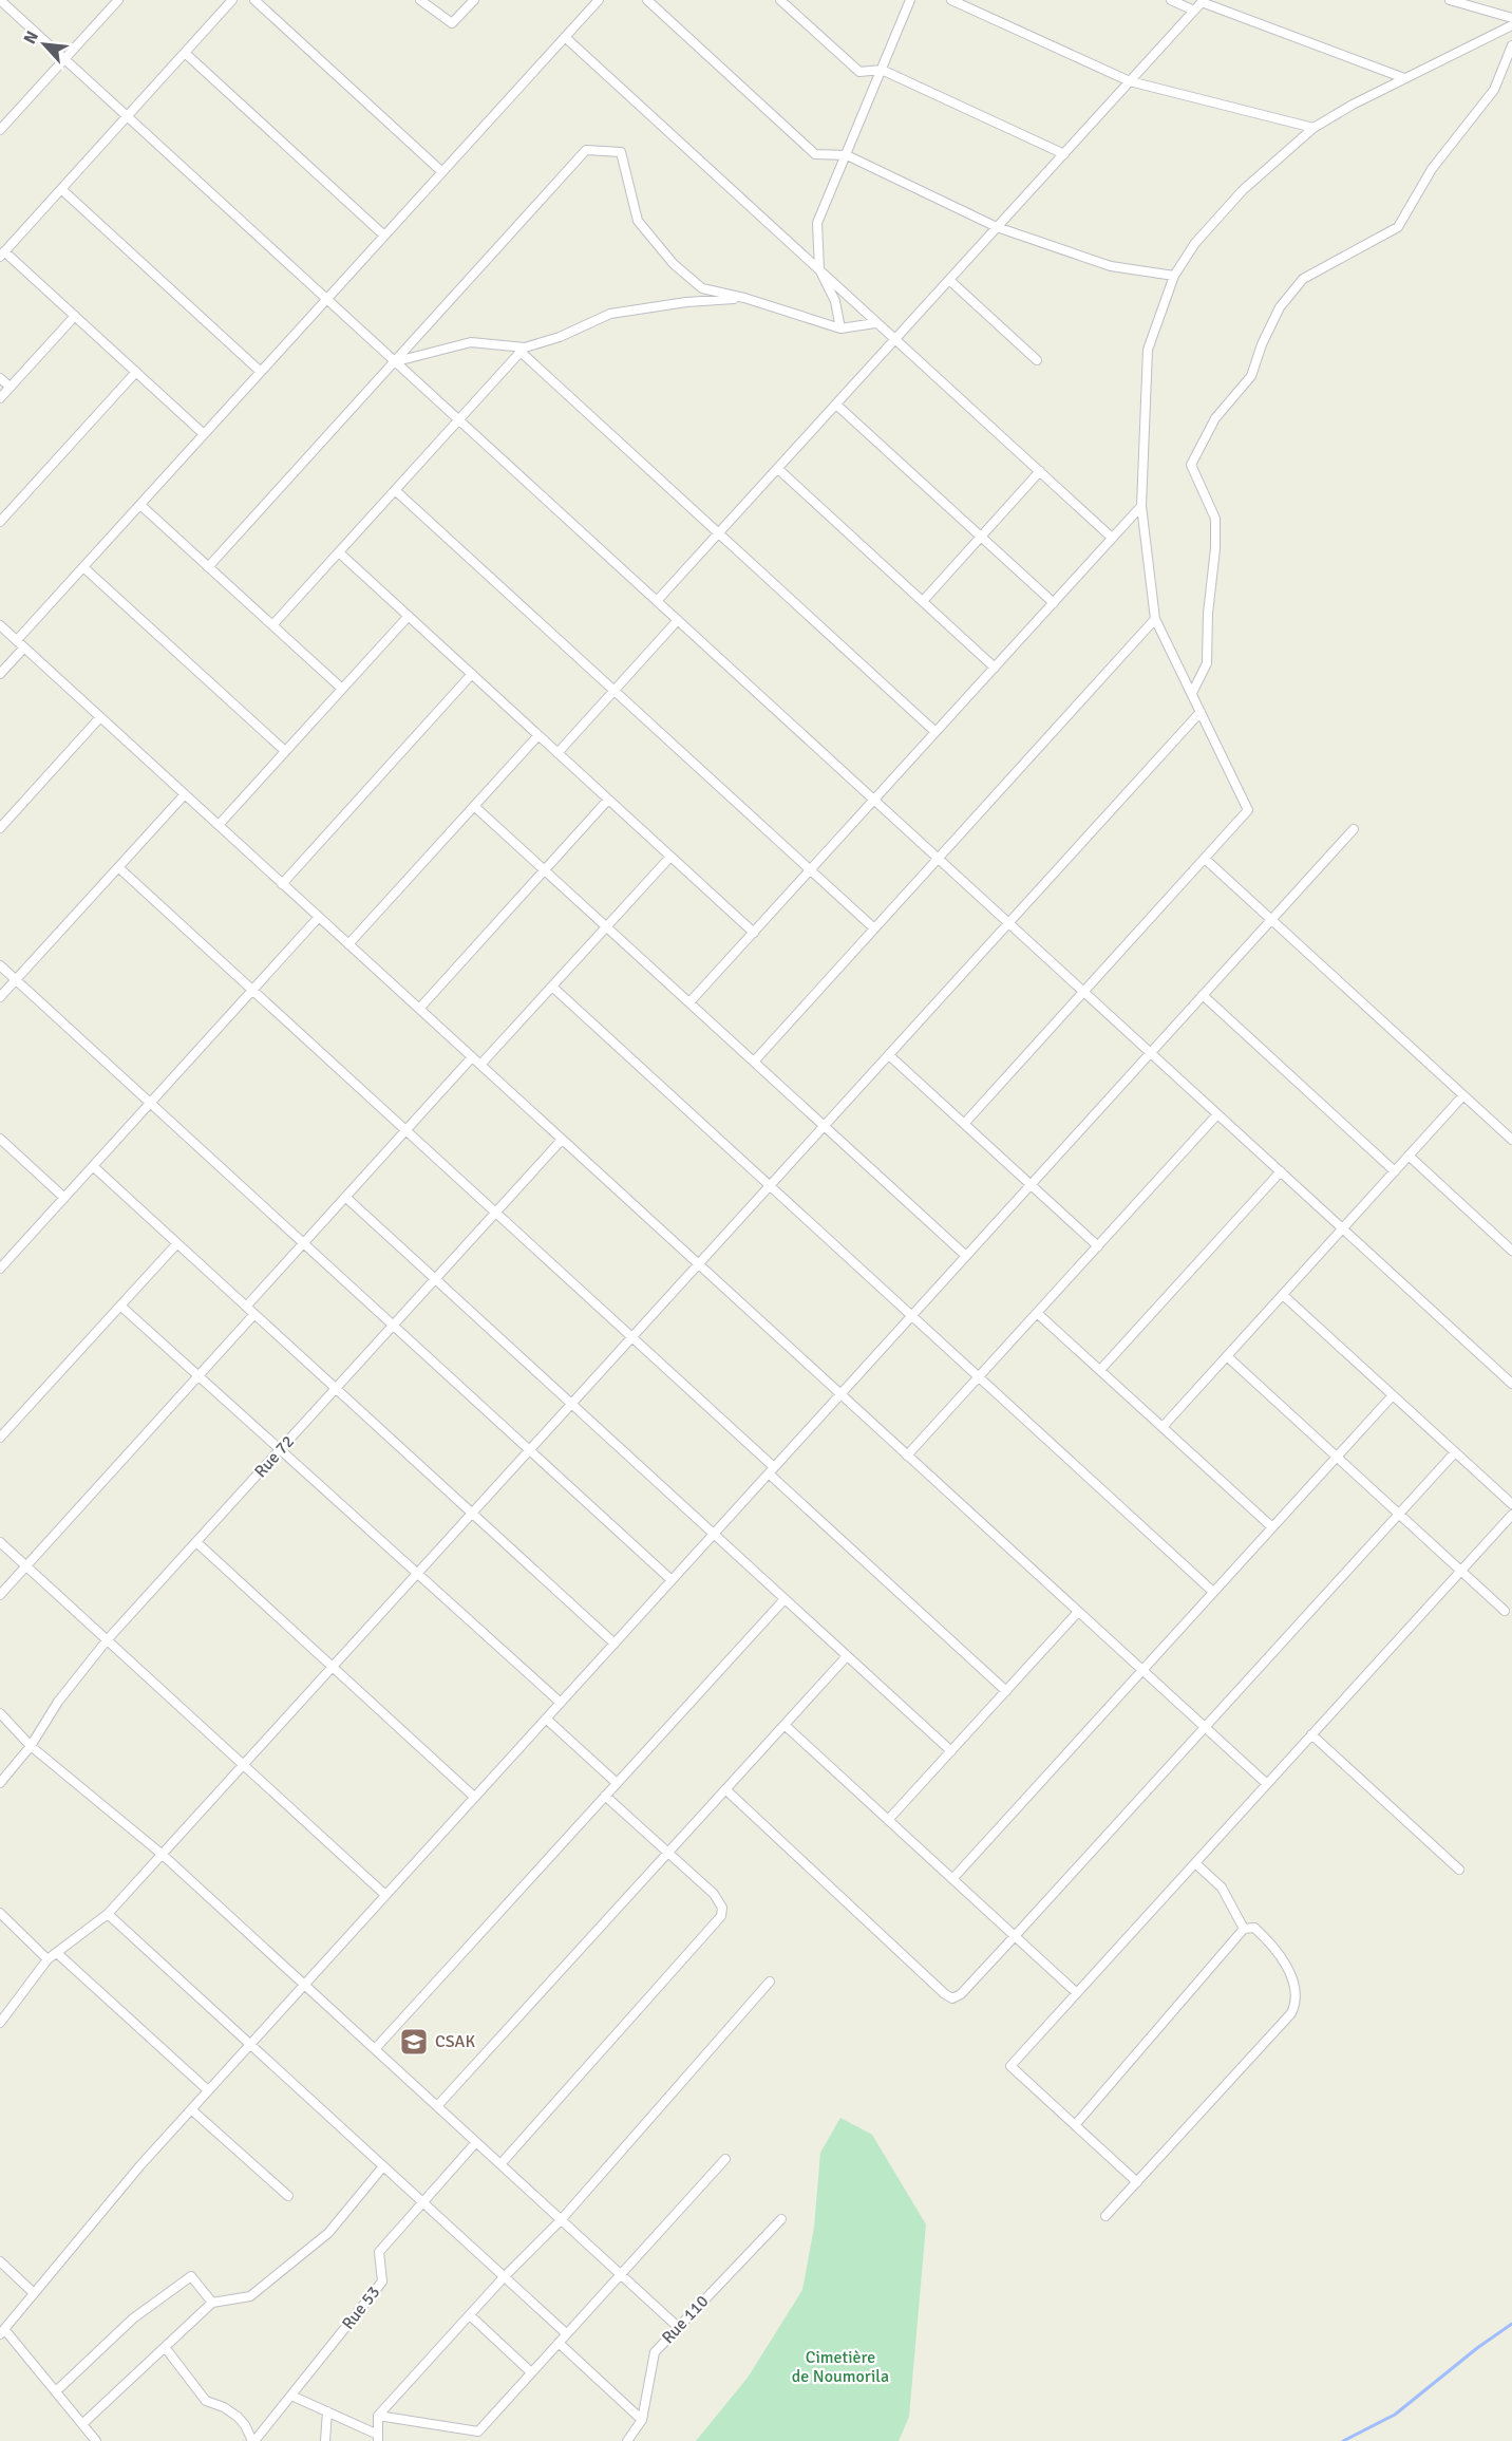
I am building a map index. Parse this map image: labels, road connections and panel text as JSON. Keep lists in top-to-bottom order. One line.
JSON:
{"streets":{"street":["Rue 72","Rue 53","Rue 110"]},"parks":["Cimetière de Noumorila"],"places":{"school or university":["CSAK"]},"north":"top left"}
